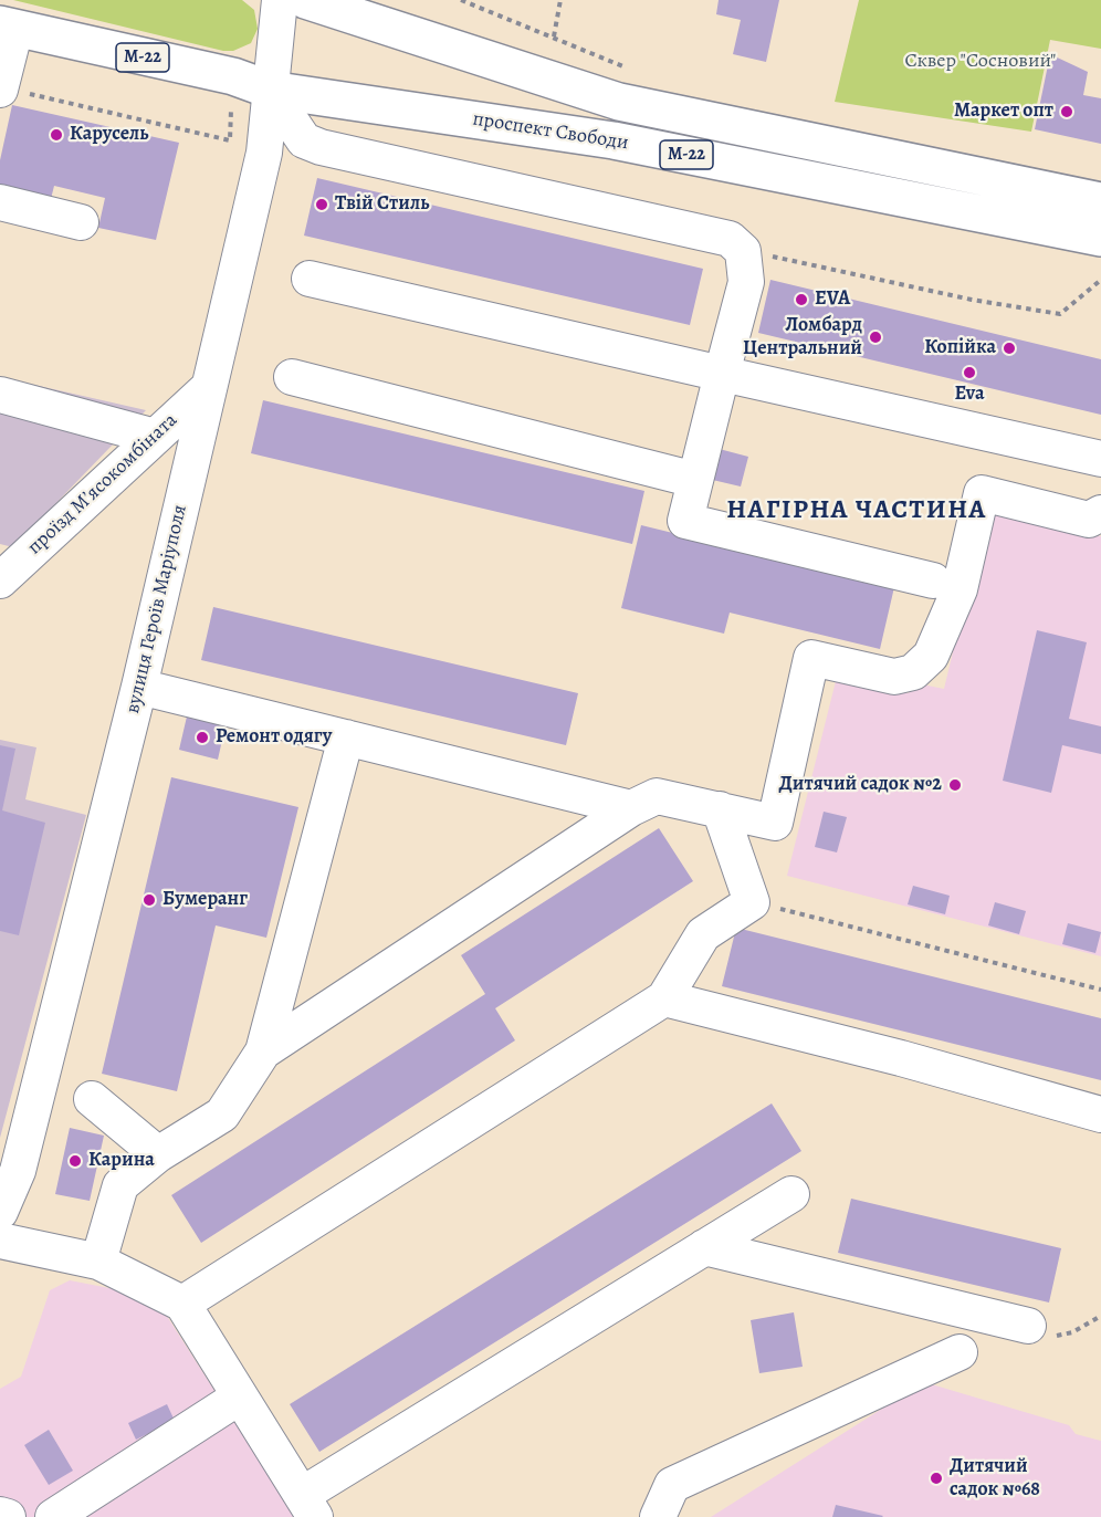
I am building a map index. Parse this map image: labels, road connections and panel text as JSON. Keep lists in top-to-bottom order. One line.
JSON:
{"streets":{"highway":["М-22","проспект Свободи"],"street":["проїзд Мʼясокомбіната","вулиця Героїв Маріуполя"]},"crossings":[["проспект Свободи","вулиця Героїв Маріуполя"],["проїзд Мʼясокомбіната","вулиця Героїв Маріуполя"]],"districts":["НАГІРНА ЧАСТИНА"],"parks":["Сквер \"Сосновий\""],"places":["Маркет опт","Карусель","Твій Стиль","EVA","Ломбард Центральний","Копійка","Eva","Ремонт одягу","Дитячий садок №2","Бумеранг","Карина","Дитячий садок №68"]}
